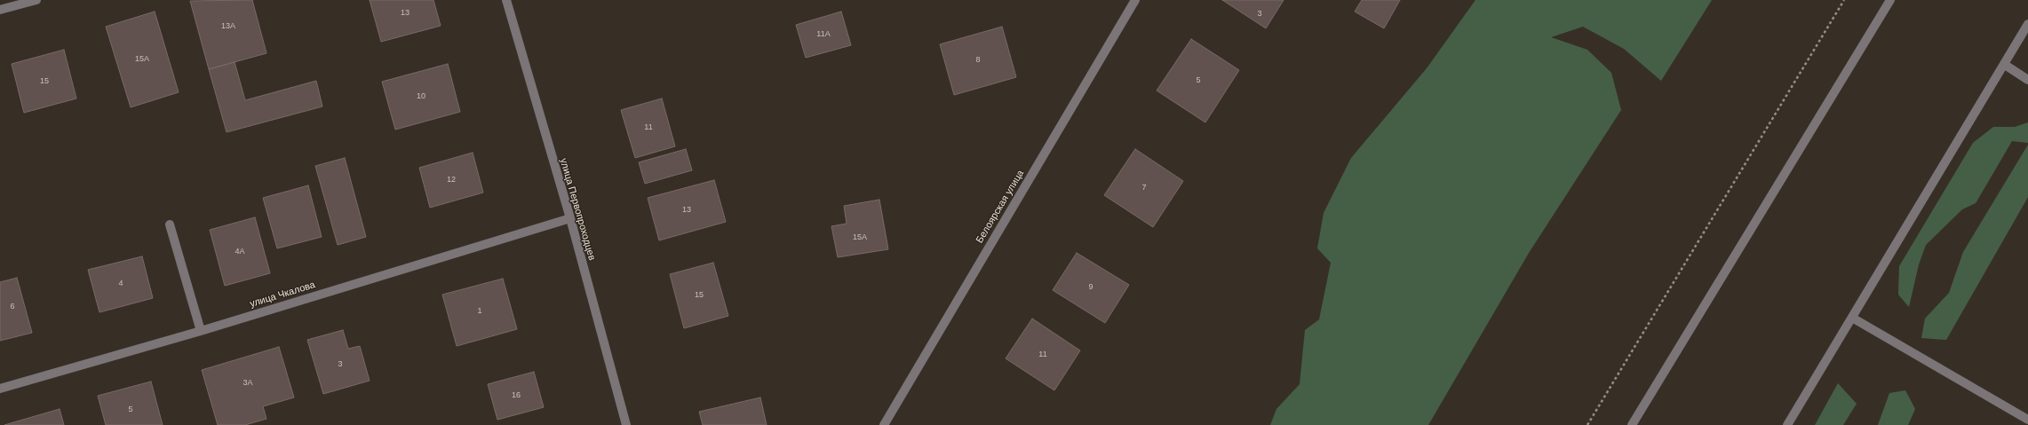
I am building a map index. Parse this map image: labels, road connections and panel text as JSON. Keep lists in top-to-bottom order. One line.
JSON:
{"streets":{"street":["Белоярская улица","улица Первопроходцев","улица Чкалова"]},"crossings":[["улица Первопроходцев","улица Чкалова"]],"house_numbers":["13","3","13А","11А","15А","8","5","15","10","11","12","7","13","15А","4А","4","9","15","6","1","11","3","3А","16","5"]}
